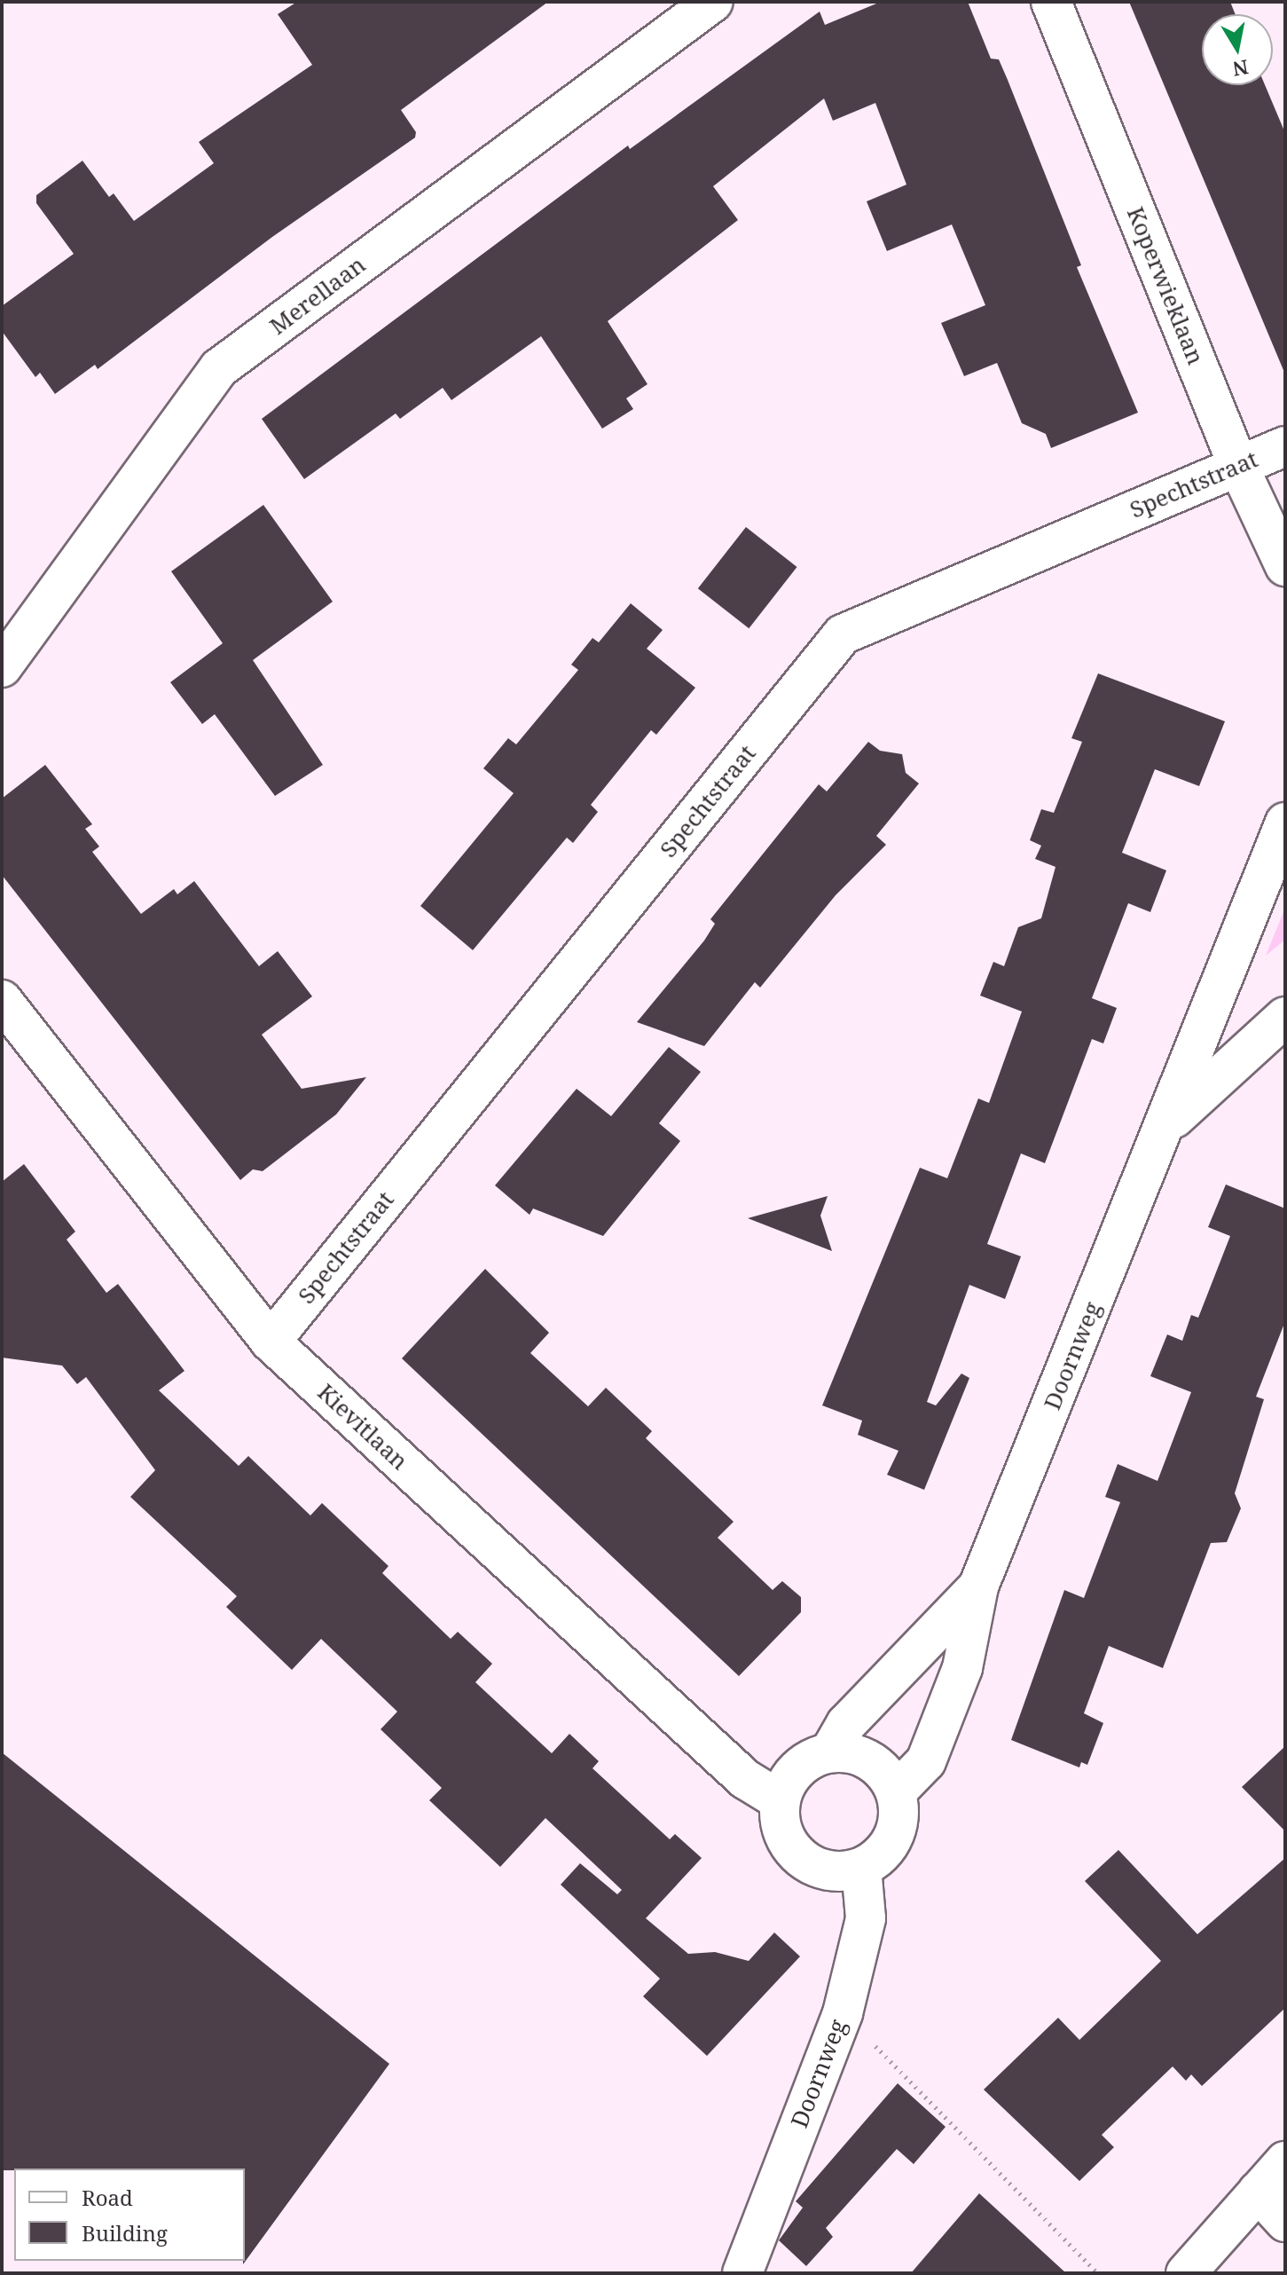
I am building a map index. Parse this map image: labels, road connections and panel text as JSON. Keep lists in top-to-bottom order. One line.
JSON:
{"streets":{"street":["Koperwieklaan","Merellaan","Spechtstraat","Doornweg","Kievitlaan"]},"crossings":[["Koperwieklaan","Spechtstraat"],["Spechtstraat","Kievitlaan"],["Doornweg","Kievitlaan"]],"legend":["Road","Building"],"north":"bottom"}
